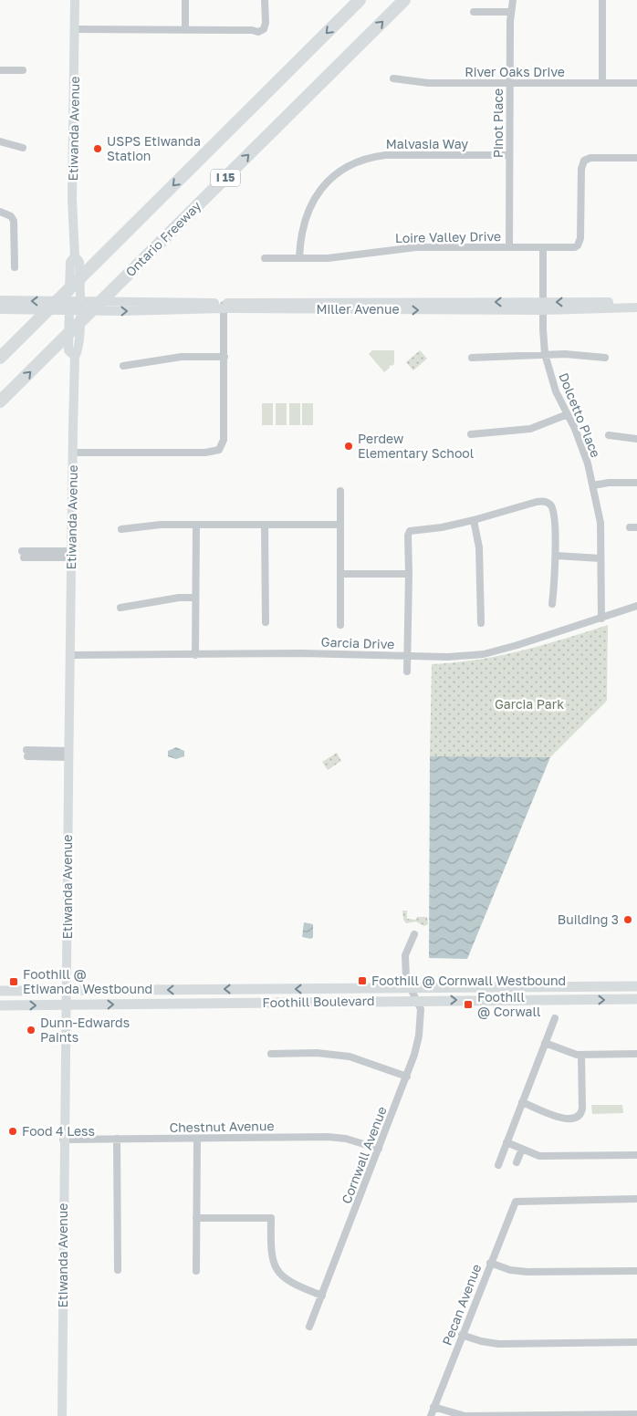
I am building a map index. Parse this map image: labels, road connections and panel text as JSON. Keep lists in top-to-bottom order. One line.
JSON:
{"streets":{"highway":["I 15","Ontario Freeway"],"main road":["Etiwanda Avenue","Miller Avenue","Foothill Boulevard"],"street":["River Oaks Drive","Pinot Place","Malvasia Way","Loire Valley Drive","Dolcetto Place","Garcia Drive","Chestnut Avenue","Cornwall Avenue","Pecan Avenue"]},"crossings":[["River Oaks Drive","Pinot Place"],["Pinot Place","Malvasia Way"],["Pinot Place","Loire Valley Drive"],["Etiwanda Avenue","Miller Avenue"],["Etiwanda Avenue","Garcia Drive"],["Etiwanda Avenue","Foothill Boulevard"],["Etiwanda Avenue","Chestnut Avenue"],["Malvasia Way","Loire Valley Drive"],["Loire Valley Drive","Dolcetto Place"],["Miller Avenue","Dolcetto Place"],["Dolcetto Place","Garcia Drive"],["Foothill Boulevard","Cornwall Avenue"],["Chestnut Avenue","Cornwall Avenue"]],"parks":["Garcia Park"],"places":{"other":["USPS Etiwanda Station","Perdew Elementary School","Building 3","Dunn-Edwards Paints","Food 4 Less"],"transit":["Foothill @ Cornwall Westbound","Foothill @ Etiwanda Westbound","Foothill @ Corwall"]}}
